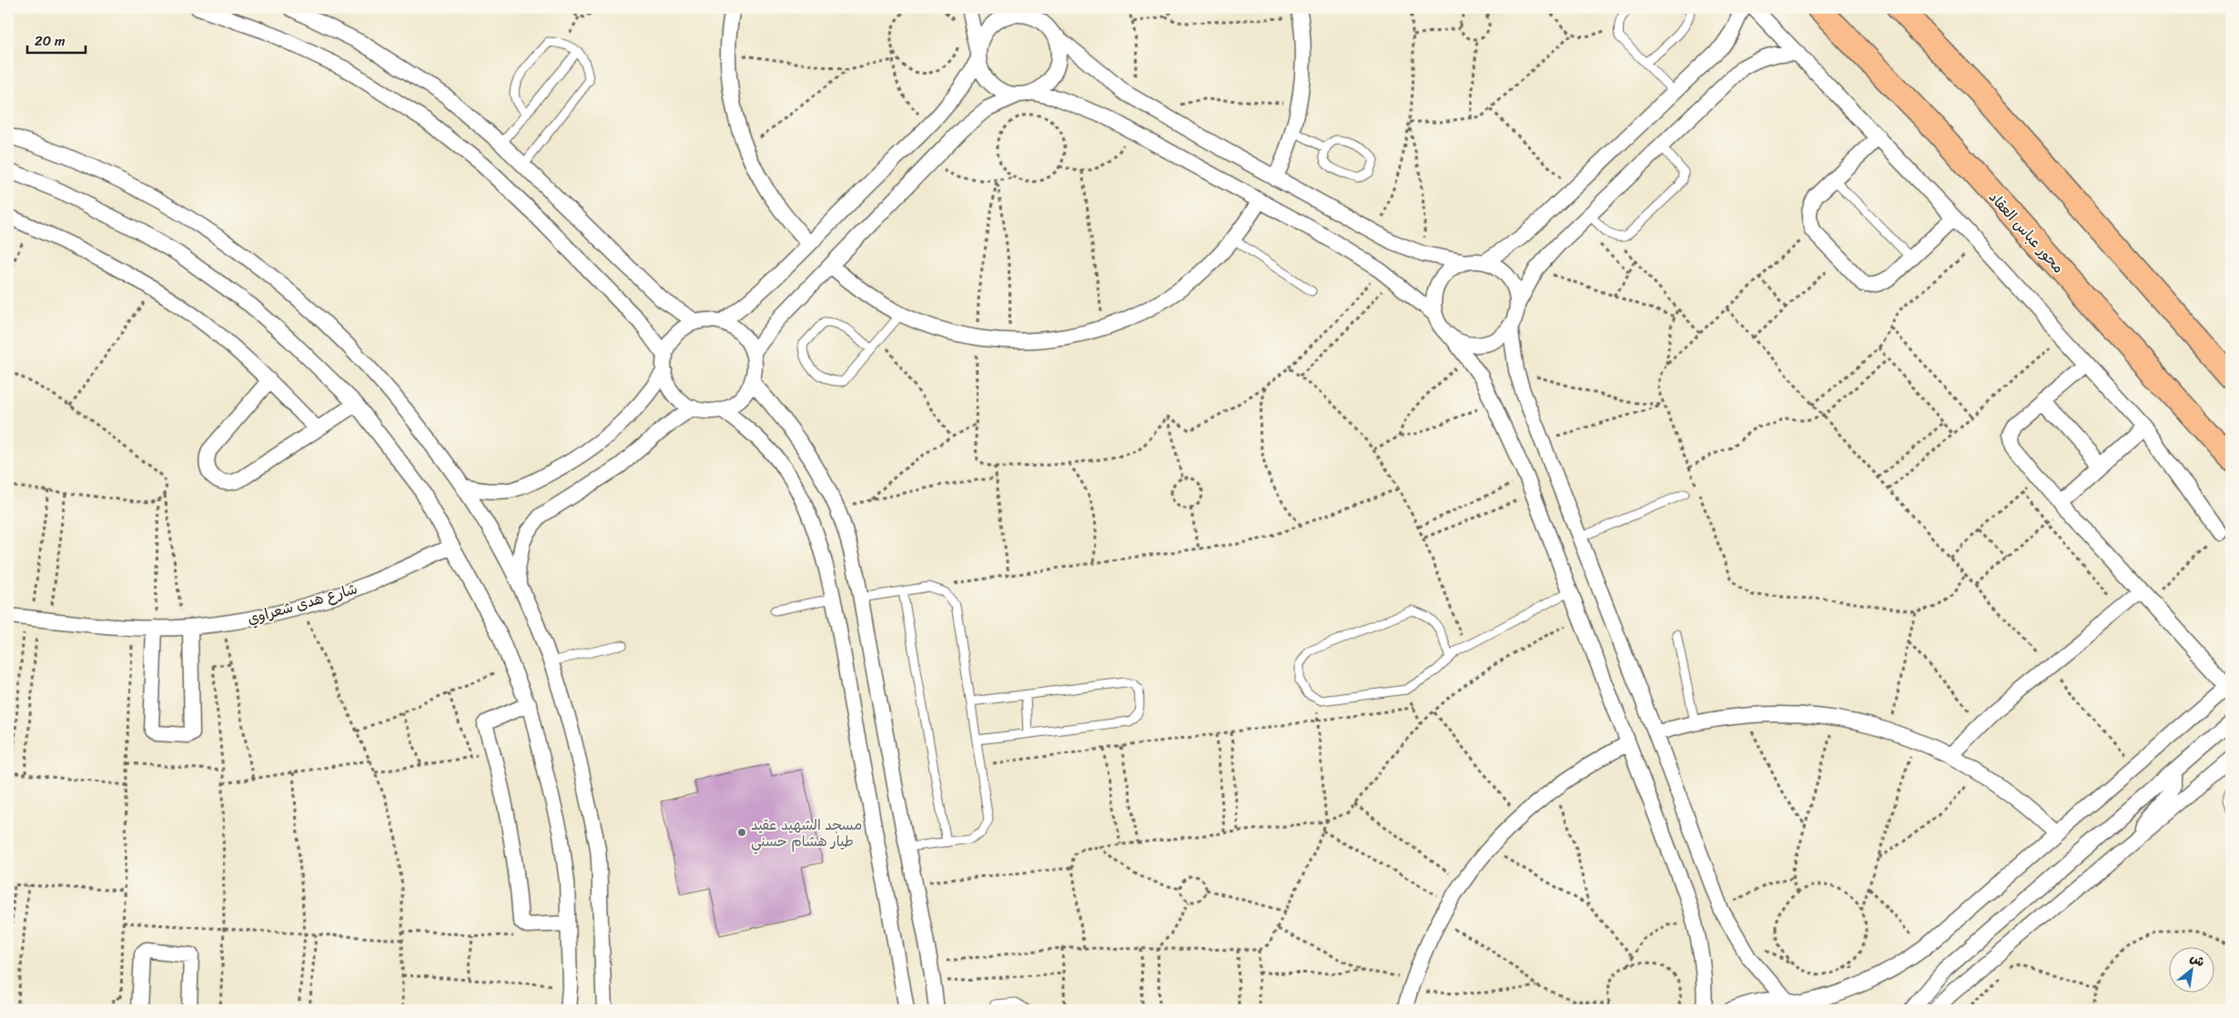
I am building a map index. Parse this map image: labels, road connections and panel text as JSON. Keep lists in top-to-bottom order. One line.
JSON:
{"streets":{"main road":["محور عباس العقاد"],"street":["شارع هدى شعراوي"]},"places":["مسجد الشهيد عقيد طيار هشام حسني"],"scale_bar":"20 m","north":"top right"}
